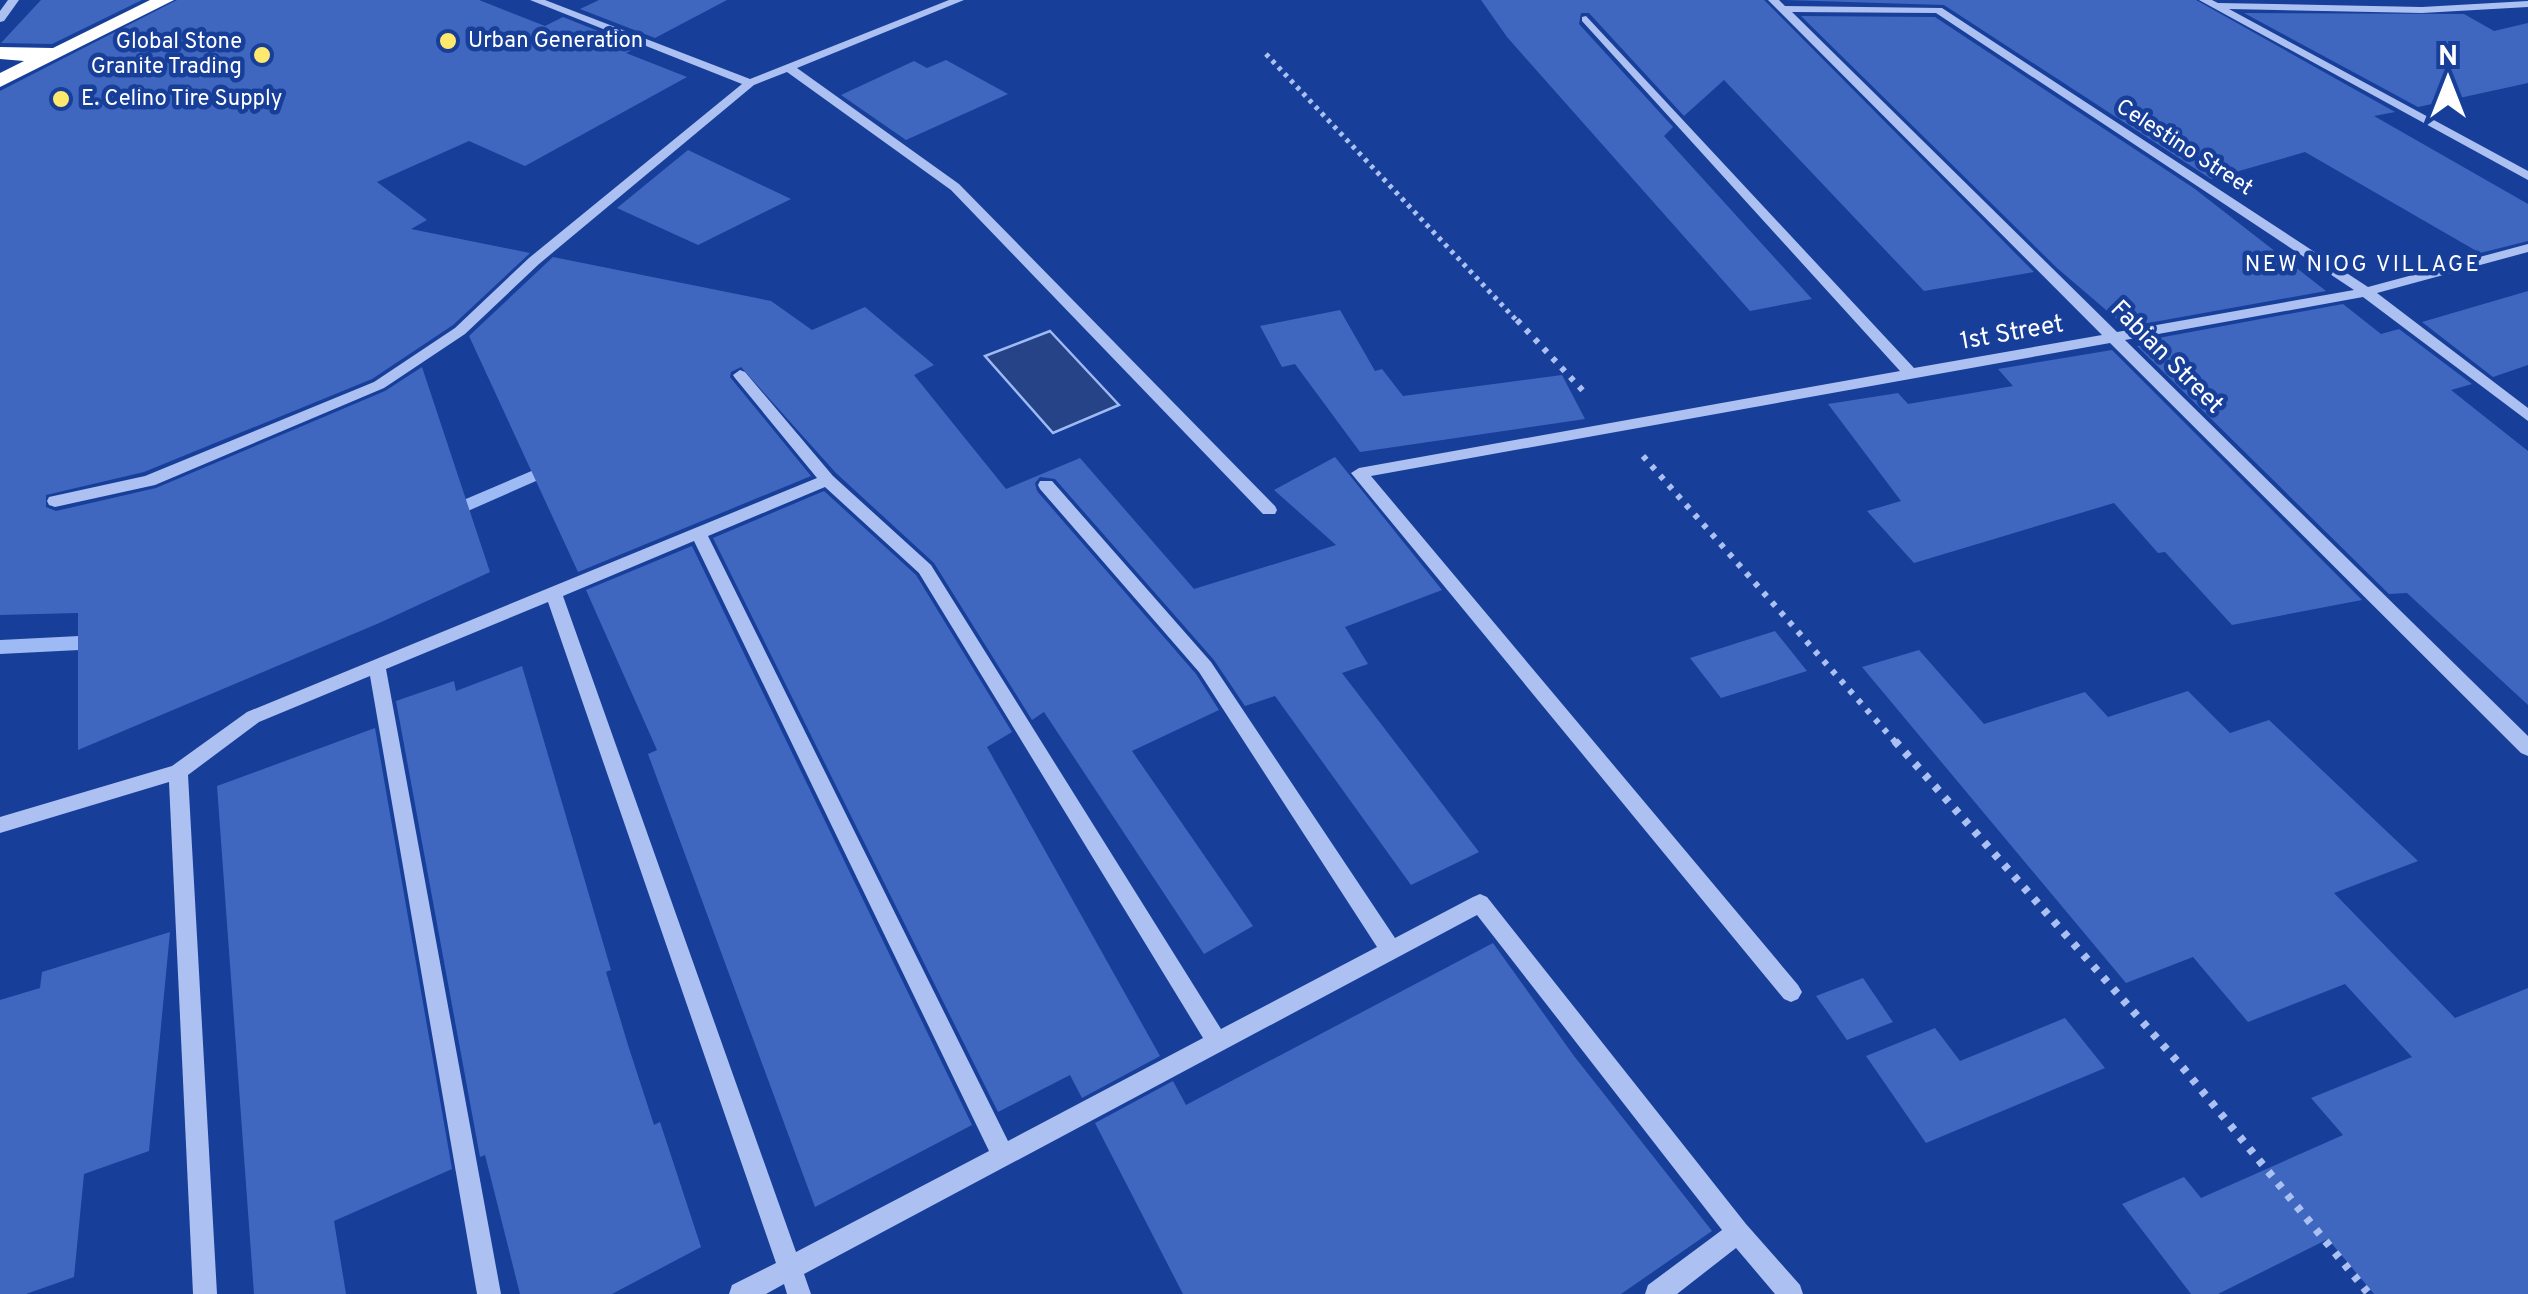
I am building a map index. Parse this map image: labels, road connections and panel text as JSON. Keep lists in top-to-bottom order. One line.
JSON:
{"streets":{"street":["Celestino Street","1st Street","Fabian Street"]},"crossings":[["Celestino Street","1st Street"],["Celestino Street","Fabian Street"],["1st Street","Fabian Street"]],"districts":["NEW NIOG VILLAGE"],"places":["Urban Generation","Global Stone Granite Trading","E. Celino Tire Supply"],"north":"top"}
